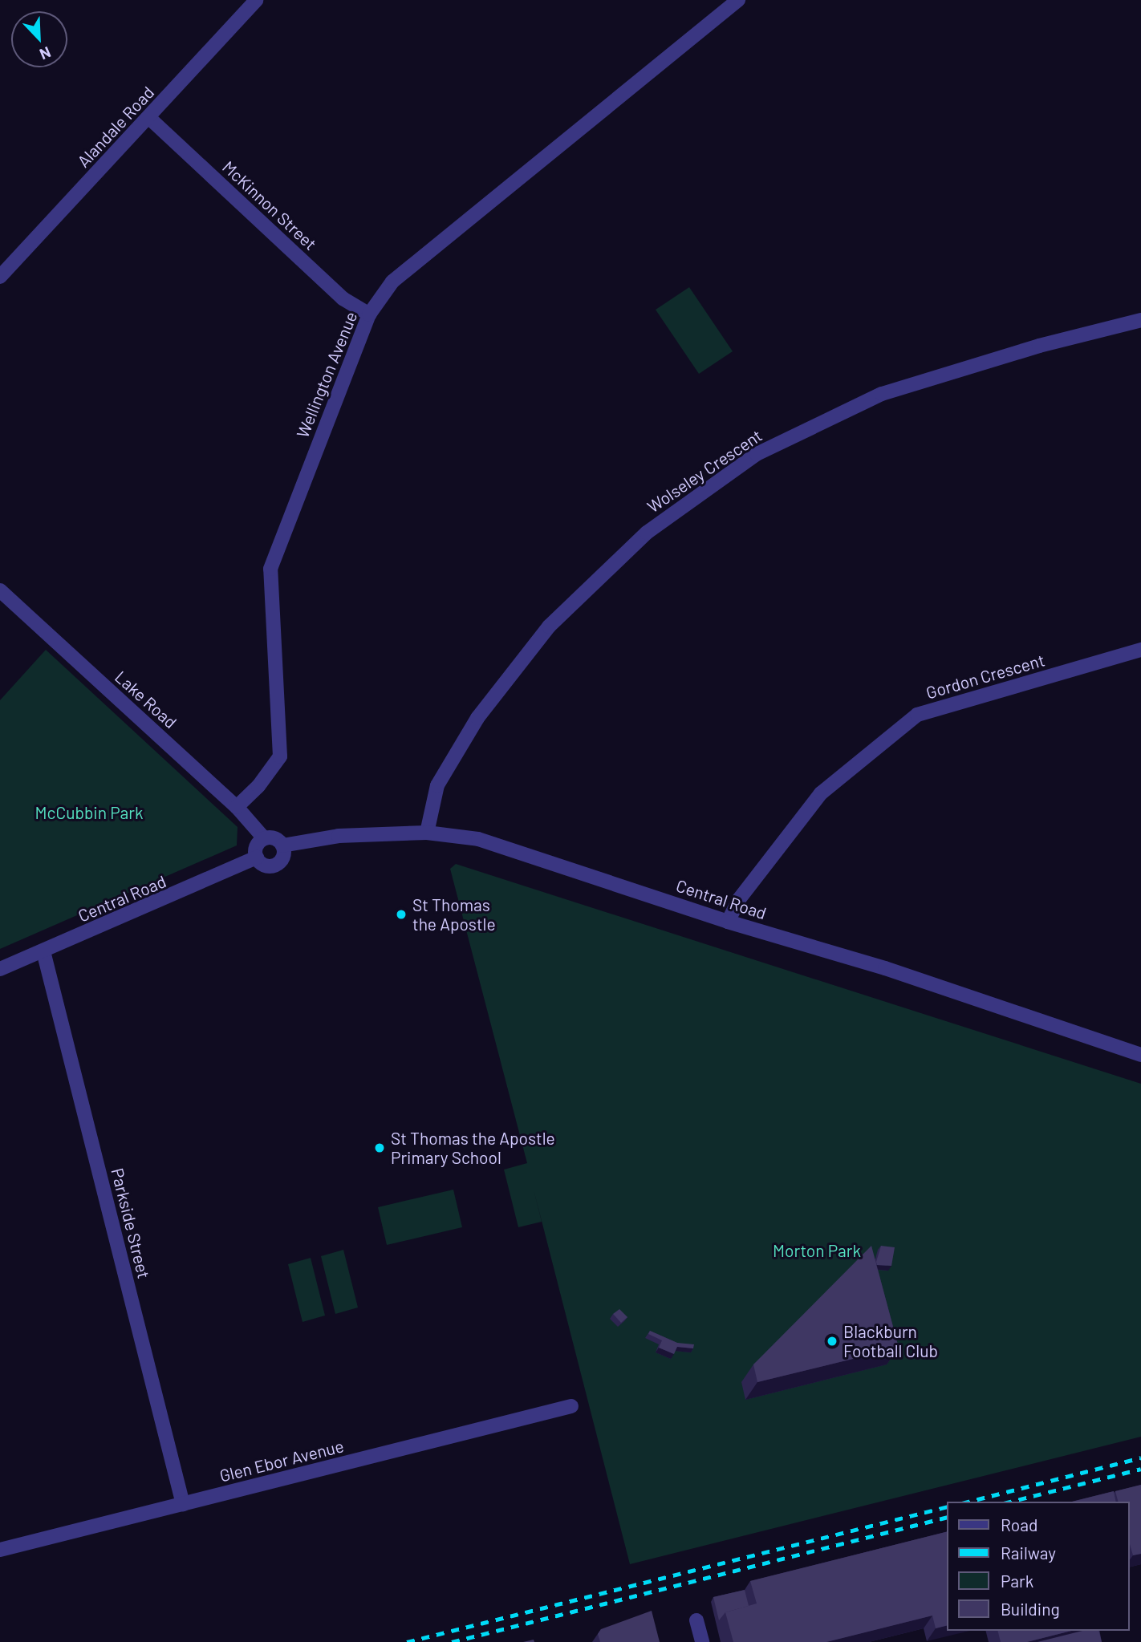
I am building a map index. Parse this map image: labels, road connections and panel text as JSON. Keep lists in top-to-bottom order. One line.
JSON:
{"streets":{"street":["Alandale Road","McKinnon Street","Wellington Avenue","Wolseley Crescent","Gordon Crescent","Lake Road","Central Road","Parkside Street","Glen Ebor Avenue"]},"crossings":[["Alandale Road","McKinnon Street"],["McKinnon Street","Wellington Avenue"],["Wellington Avenue","Lake Road"],["Wolseley Crescent","Central Road"],["Gordon Crescent","Central Road"],["Lake Road","Central Road"],["Central Road","Parkside Street"],["Parkside Street","Glen Ebor Avenue"]],"parks":["McCubbin Park","Morton Park"],"places":["St Thomas the Apostle","St Thomas the Apostle Primary School","Blackburn Football Club"],"legend":["Road","Railway","Park","Building"],"north":"bottom right"}
